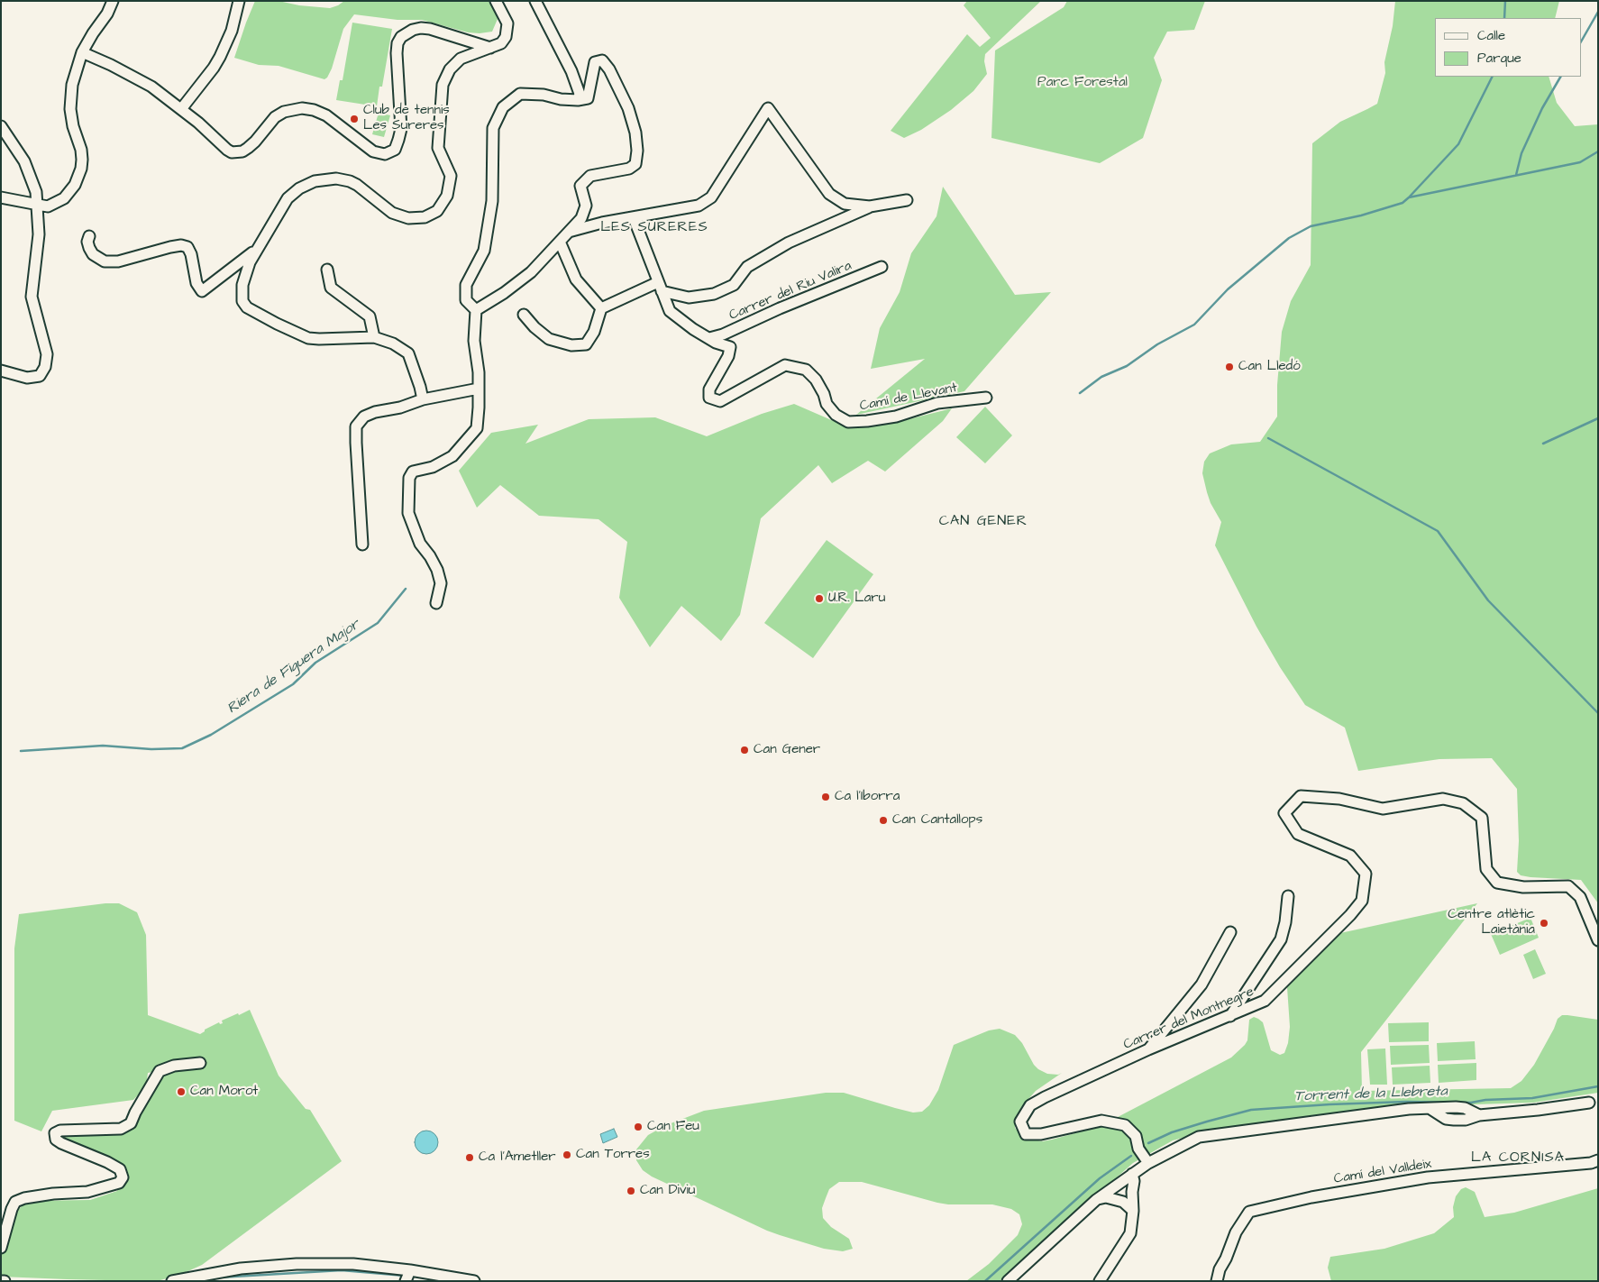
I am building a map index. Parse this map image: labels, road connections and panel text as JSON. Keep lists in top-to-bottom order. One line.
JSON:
{"streets":{"street":["Carrer del Riu Valira","Camí de Llevant","Carrer del Montnegre","Camí del Valldeix"]},"crossings":[["Carrer del Riu Valira","Camí de Llevant"]],"districts":["LES SURERES","CAN GENER","LA CORNISA"],"water":["Riera de Figuera Major","Torrent de la Llebreta"],"parks":["Parc Forestal"],"places":["Club de tennis Les Sureres","Can Lledó","U.R. Laru","Can Gener","Ca l'Iborra","Can Cantallops","Centre atlètic Laietània","Can Morot","Can Feu","Can Torres","Ca l'Ametller","Can Diviu"],"legend":["Calle","Parque"]}
